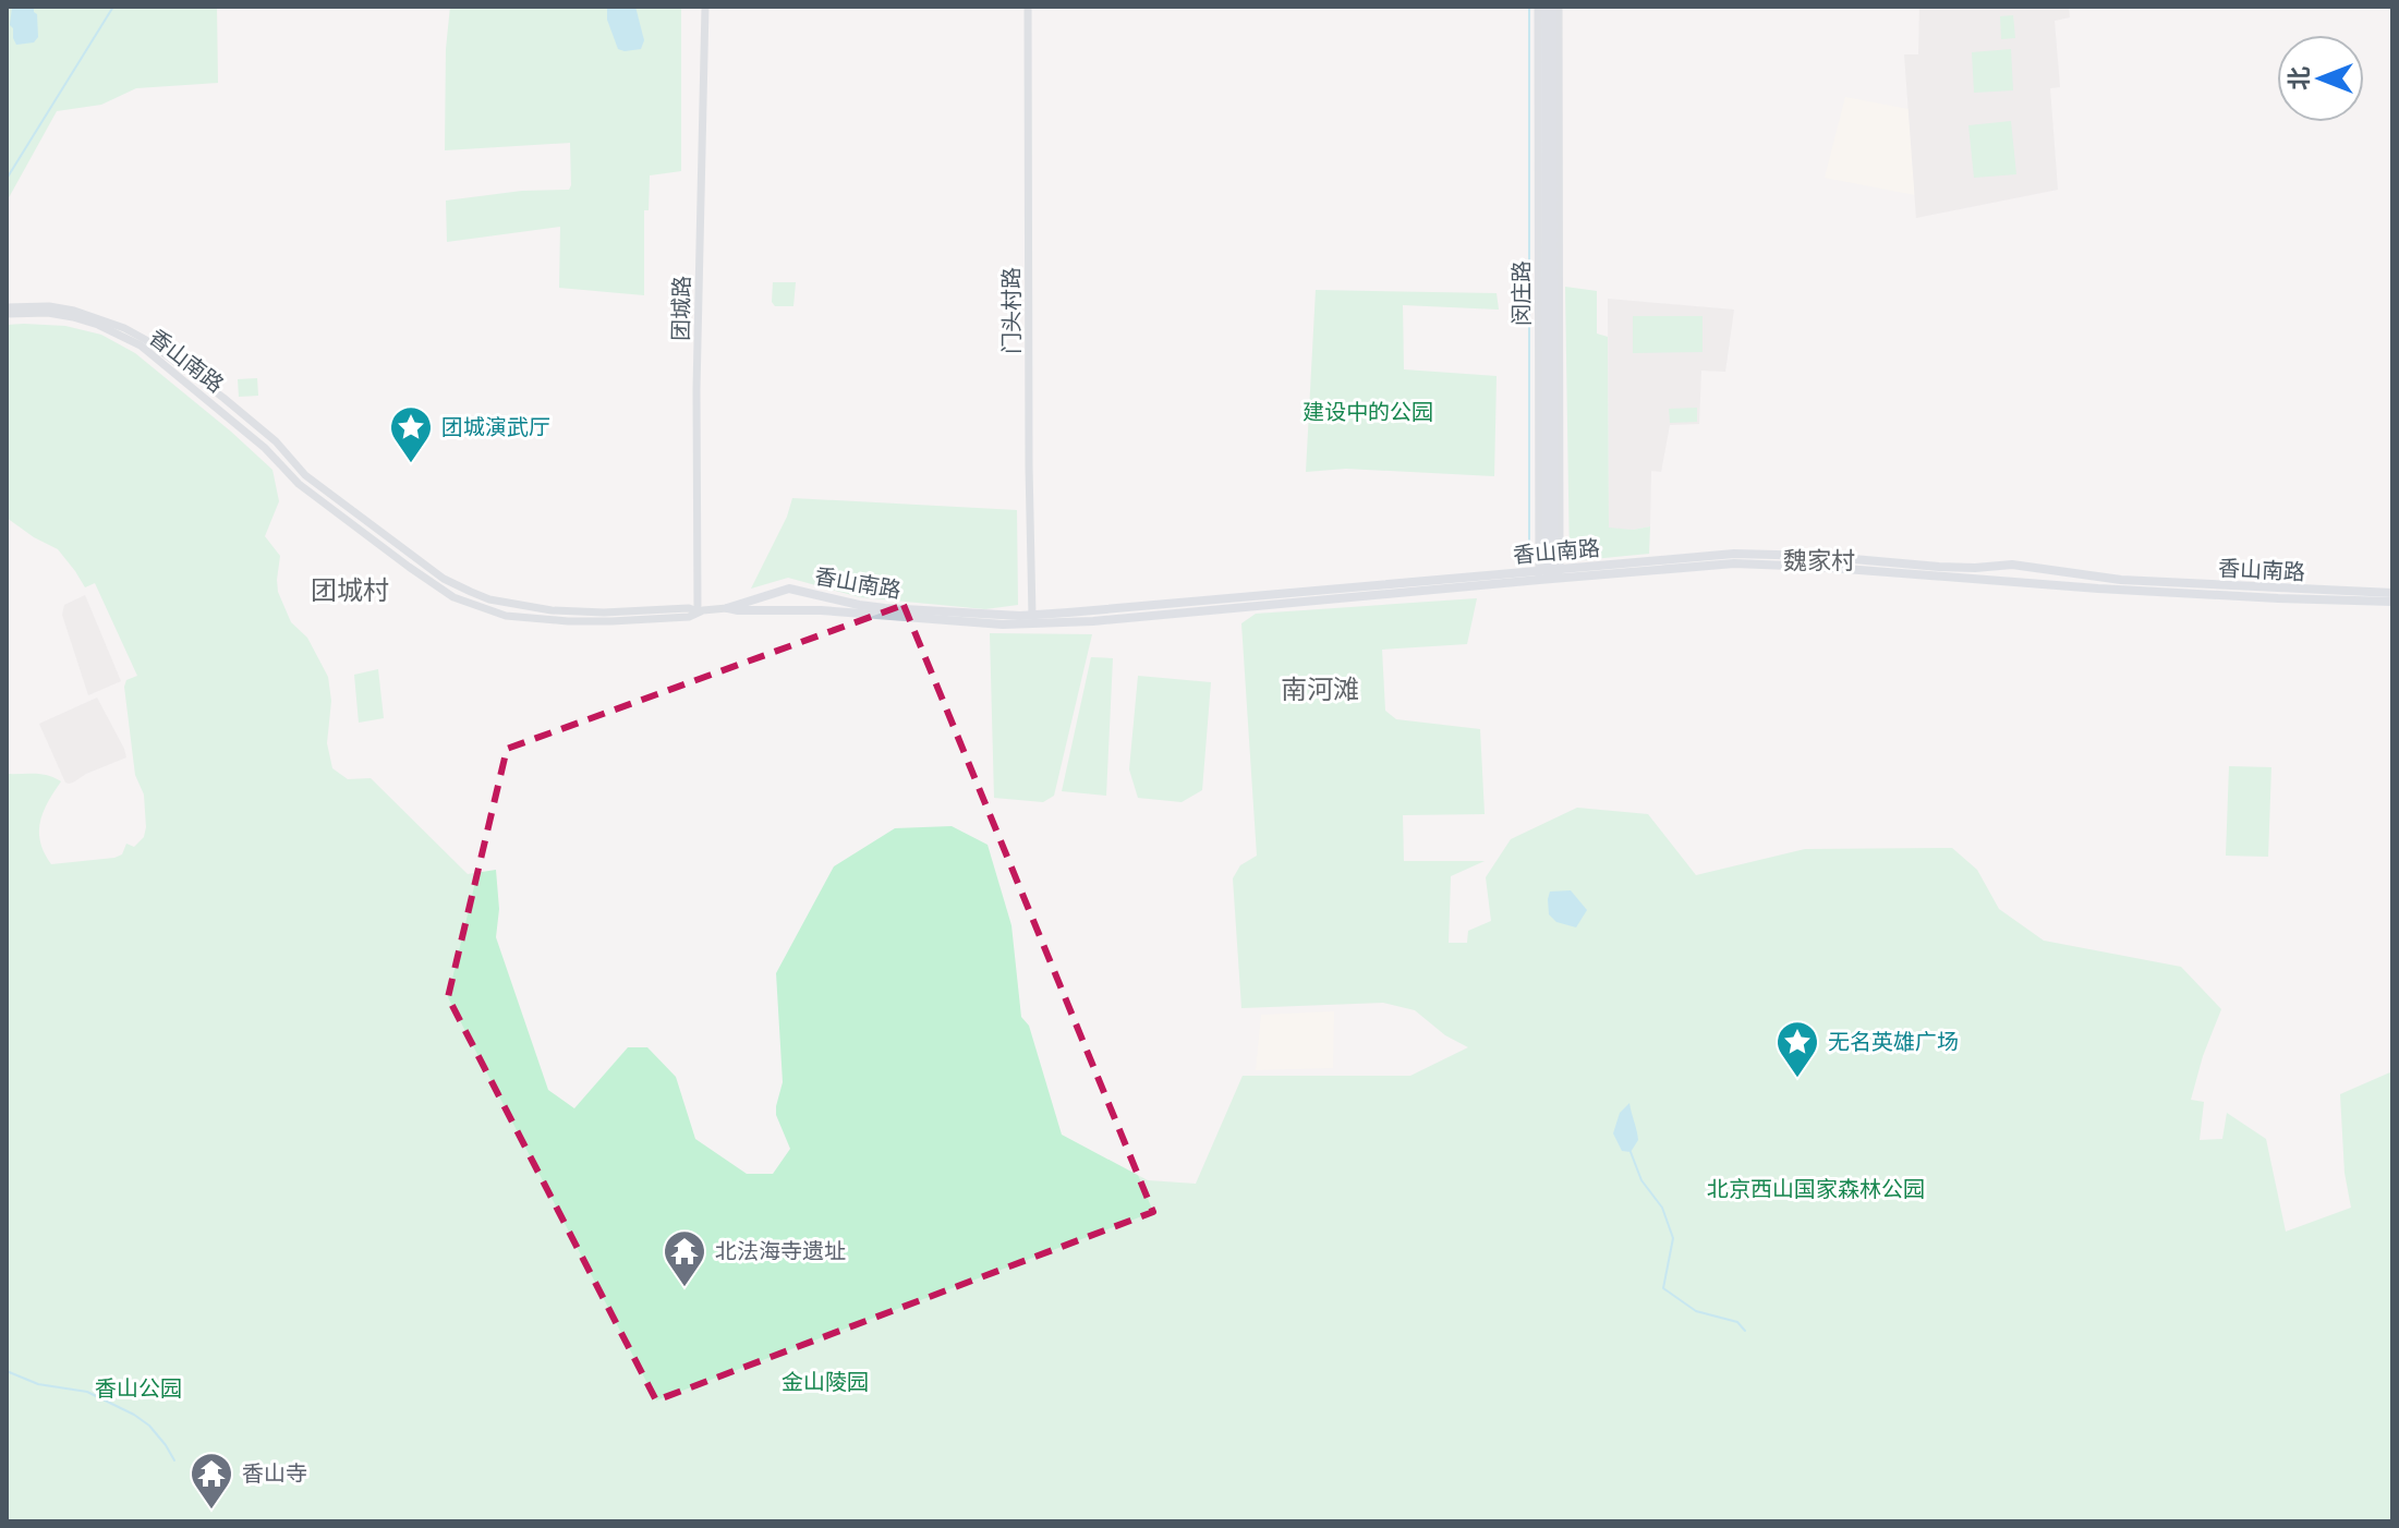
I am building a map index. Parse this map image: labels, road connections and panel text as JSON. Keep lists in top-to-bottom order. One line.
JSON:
{"streets":{"main road":["闵庄路","香山南路"],"street":["团城路","门头村路"]},"crossings":[["闵庄路","香山南路"],["团城路","香山南路"],["门头村路","香山南路"]],"districts":["魏家村","团城村","南河滩"],"parks":["建设中的公园","北京西山国家森林公园","金山陵园","香山公园"],"places":{"place":["团城演武厅","无名英雄广场"],"temple":["北法海寺遗址","香山寺"]},"north":"left"}
